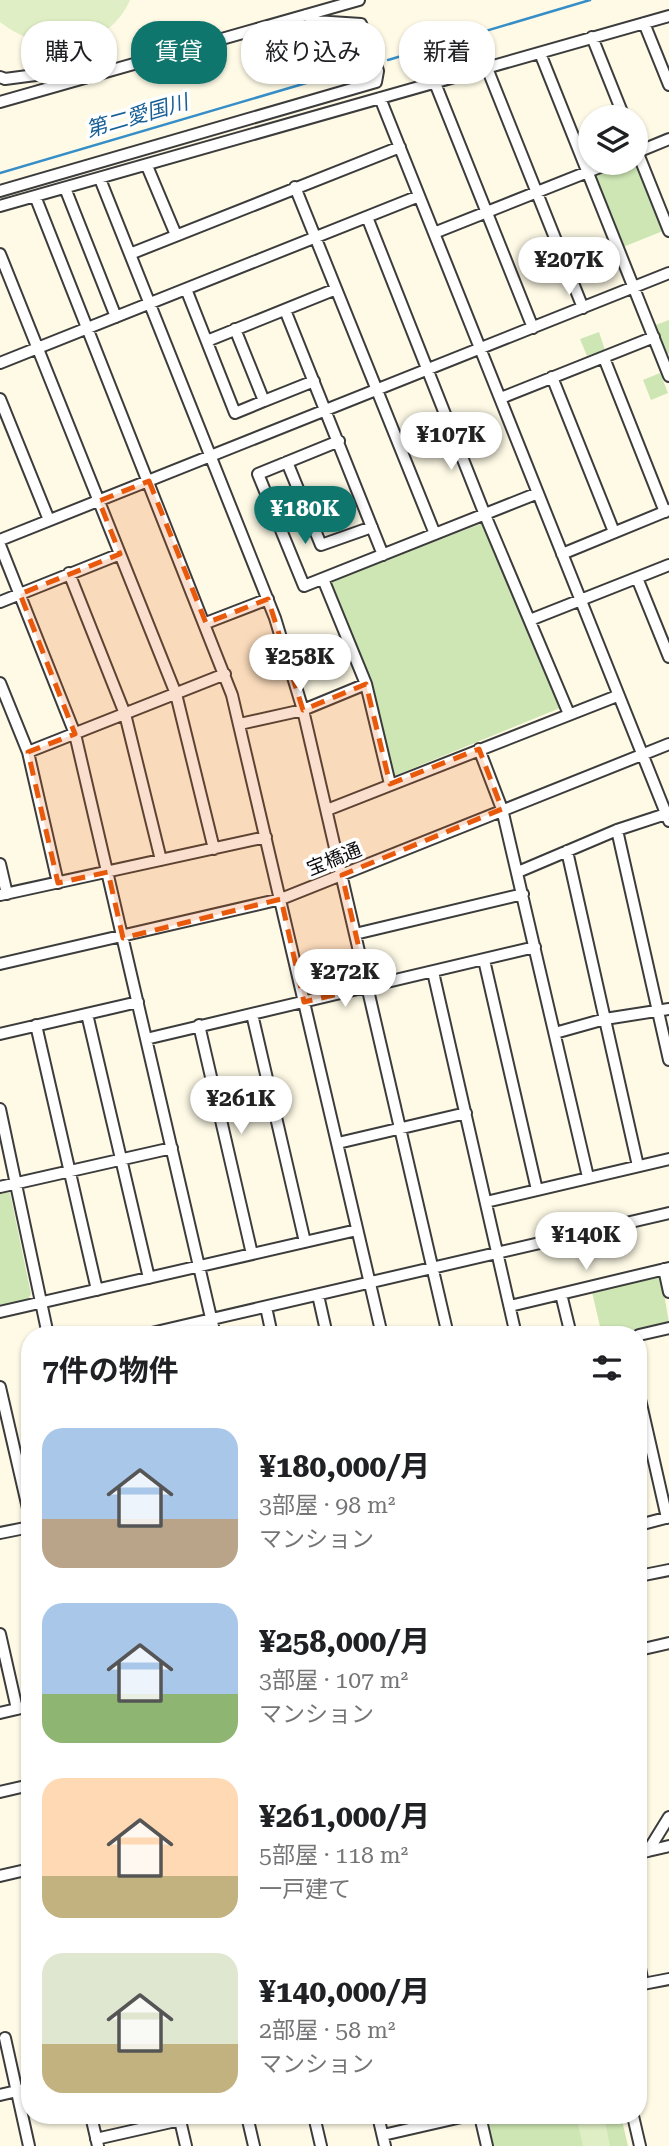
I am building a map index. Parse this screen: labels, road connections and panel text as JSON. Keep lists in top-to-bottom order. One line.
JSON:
{"streets":{"street":["宝橋通"]},"water":["第二愛国川"],"page":{"chip":["購入","賃貸","絞り込み","新着"],"price":["¥207K","¥107K","¥180K","¥258K","¥272K","¥261K","¥140K"],"heading":"7件の物件","list":[{"name":"¥180,000/月","note":"3部屋 · 98 m² · マンション"},{"name":"¥258,000/月","note":"3部屋 · 107 m² · マンション"},{"name":"¥261,000/月","note":"5部屋 · 118 m² · 一戸建て"},{"name":"¥140,000/月","note":"2部屋 · 58 m² · マンション"}]}}
